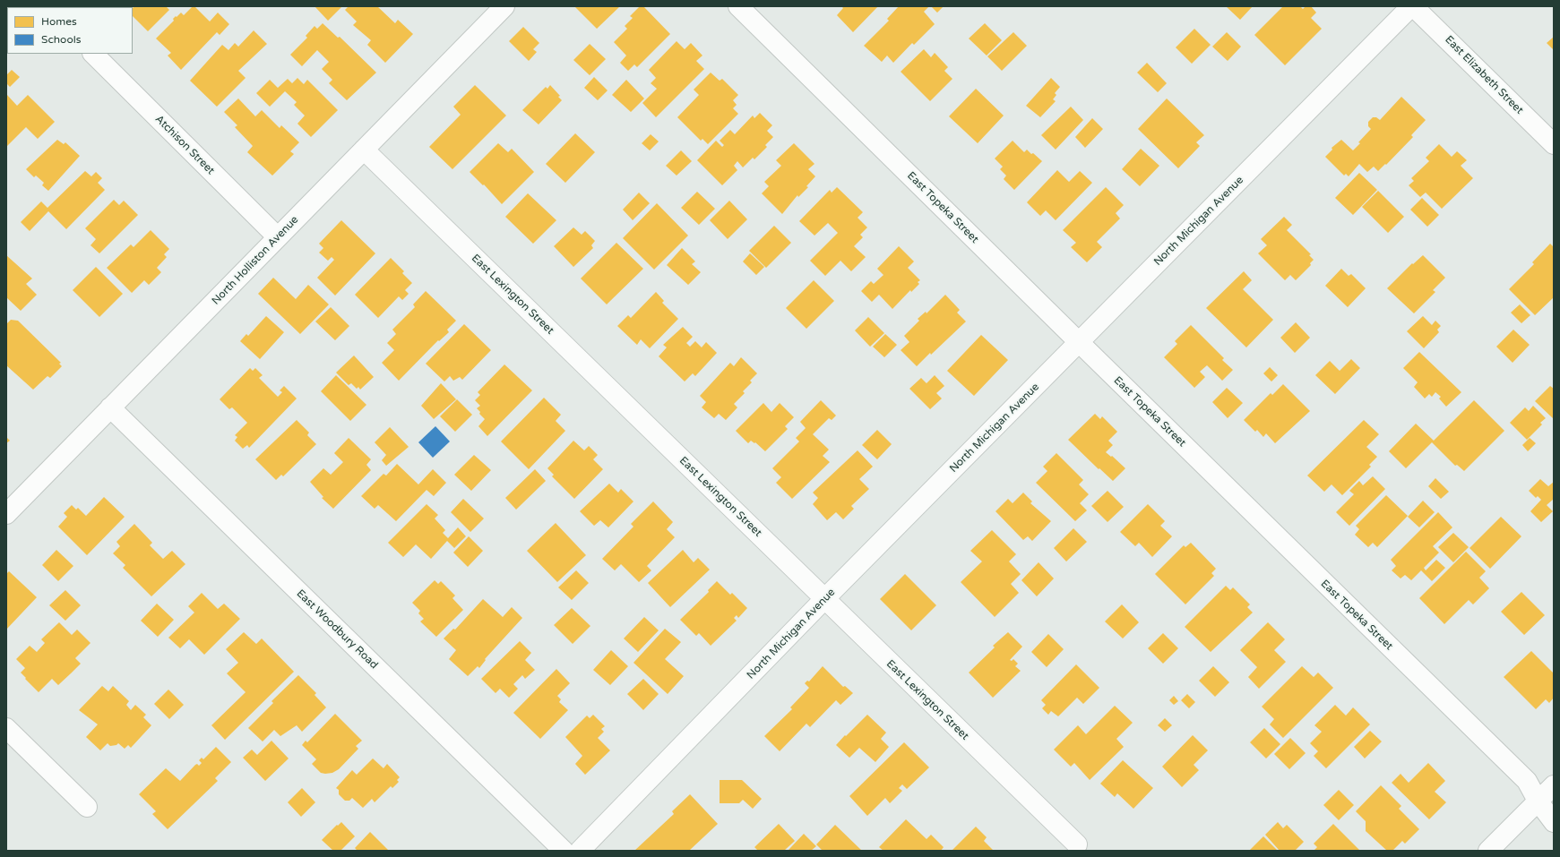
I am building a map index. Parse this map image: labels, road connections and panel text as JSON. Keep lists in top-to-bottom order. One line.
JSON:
{"streets":{"street":["East Elizabeth Street","Atchison Street","East Topeka Street","North Michigan Avenue","North Holliston Avenue","East Lexington Street","East Woodbury Road"]},"crossings":[["East Elizabeth Street","North Michigan Avenue"],["Atchison Street","North Holliston Avenue"],["East Topeka Street","North Michigan Avenue"],["North Michigan Avenue","East Lexington Street"],["North Holliston Avenue","East Lexington Street"],["North Holliston Avenue","East Woodbury Road"]],"legend":["Homes","Schools"]}
